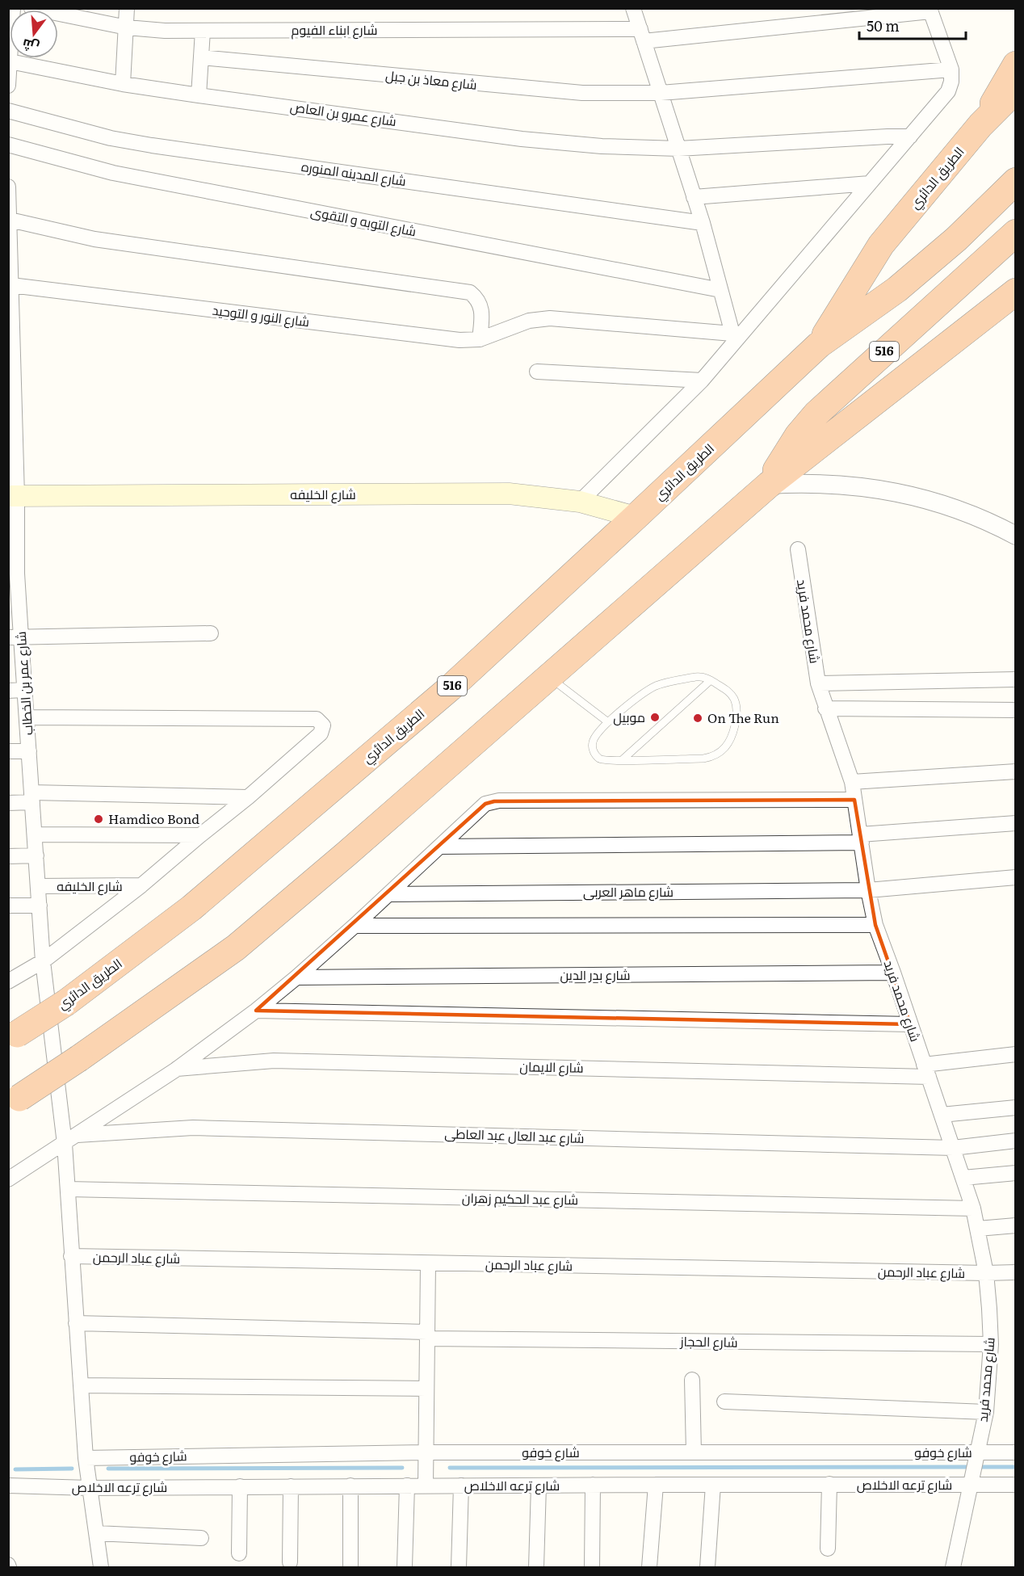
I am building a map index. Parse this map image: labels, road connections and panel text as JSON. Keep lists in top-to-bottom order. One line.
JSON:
{"streets":{"highway":["الطريق الدائري","516"],"main road":["شارع الخليفه"],"street":["شارع ابناء الفيوم","شارع معاذ بن جبل","شارع عمرو بن العاص","شارع المدينه المنوره","شارع التوبه و التقوى","شارع النور و التوحيد","شارع محمد فريد","شارع عمر بن الخطاب","شارع ماهر العربى","شارع بدر الدين","شارع الايمان","شارع عبد العال عبد العاطى","شارع عبد الحكيم زهران","شارع عباد الرحمن","شارع الحجاز","شارع خوفو","شارع ترعه الاخلاص"]},"crossings":[["الطريق الدائري","شارع الخليفه"],["شارع النور و التوحيد","شارع عمر بن الخطاب"],["شارع الخليفه","شارع عمر بن الخطاب"],["شارع محمد فريد","شارع ماهر العربى"],["شارع محمد فريد","شارع بدر الدين"],["شارع محمد فريد","شارع الايمان"],["شارع محمد فريد","شارع عبد العال عبد العاطى"],["شارع محمد فريد","شارع عبد الحكيم زهران"],["شارع محمد فريد","شارع عباد الرحمن"],["شارع محمد فريد","شارع الحجاز"],["شارع محمد فريد","شارع خوفو"],["شارع محمد فريد","شارع ترعه الاخلاص"],["شارع عمر بن الخطاب","شارع عبد العال عبد العاطى"],["شارع عمر بن الخطاب","شارع عبد الحكيم زهران"],["شارع عمر بن الخطاب","شارع عباد الرحمن"],["شارع عمر بن الخطاب","شارع الحجاز"],["شارع عمر بن الخطاب","شارع خوفو"],["شارع عمر بن الخطاب","شارع ترعه الاخلاص"]],"places":["موبيل","On The Run","Hamdico Bond"],"scale_bar":"50 m","north":"bottom"}
